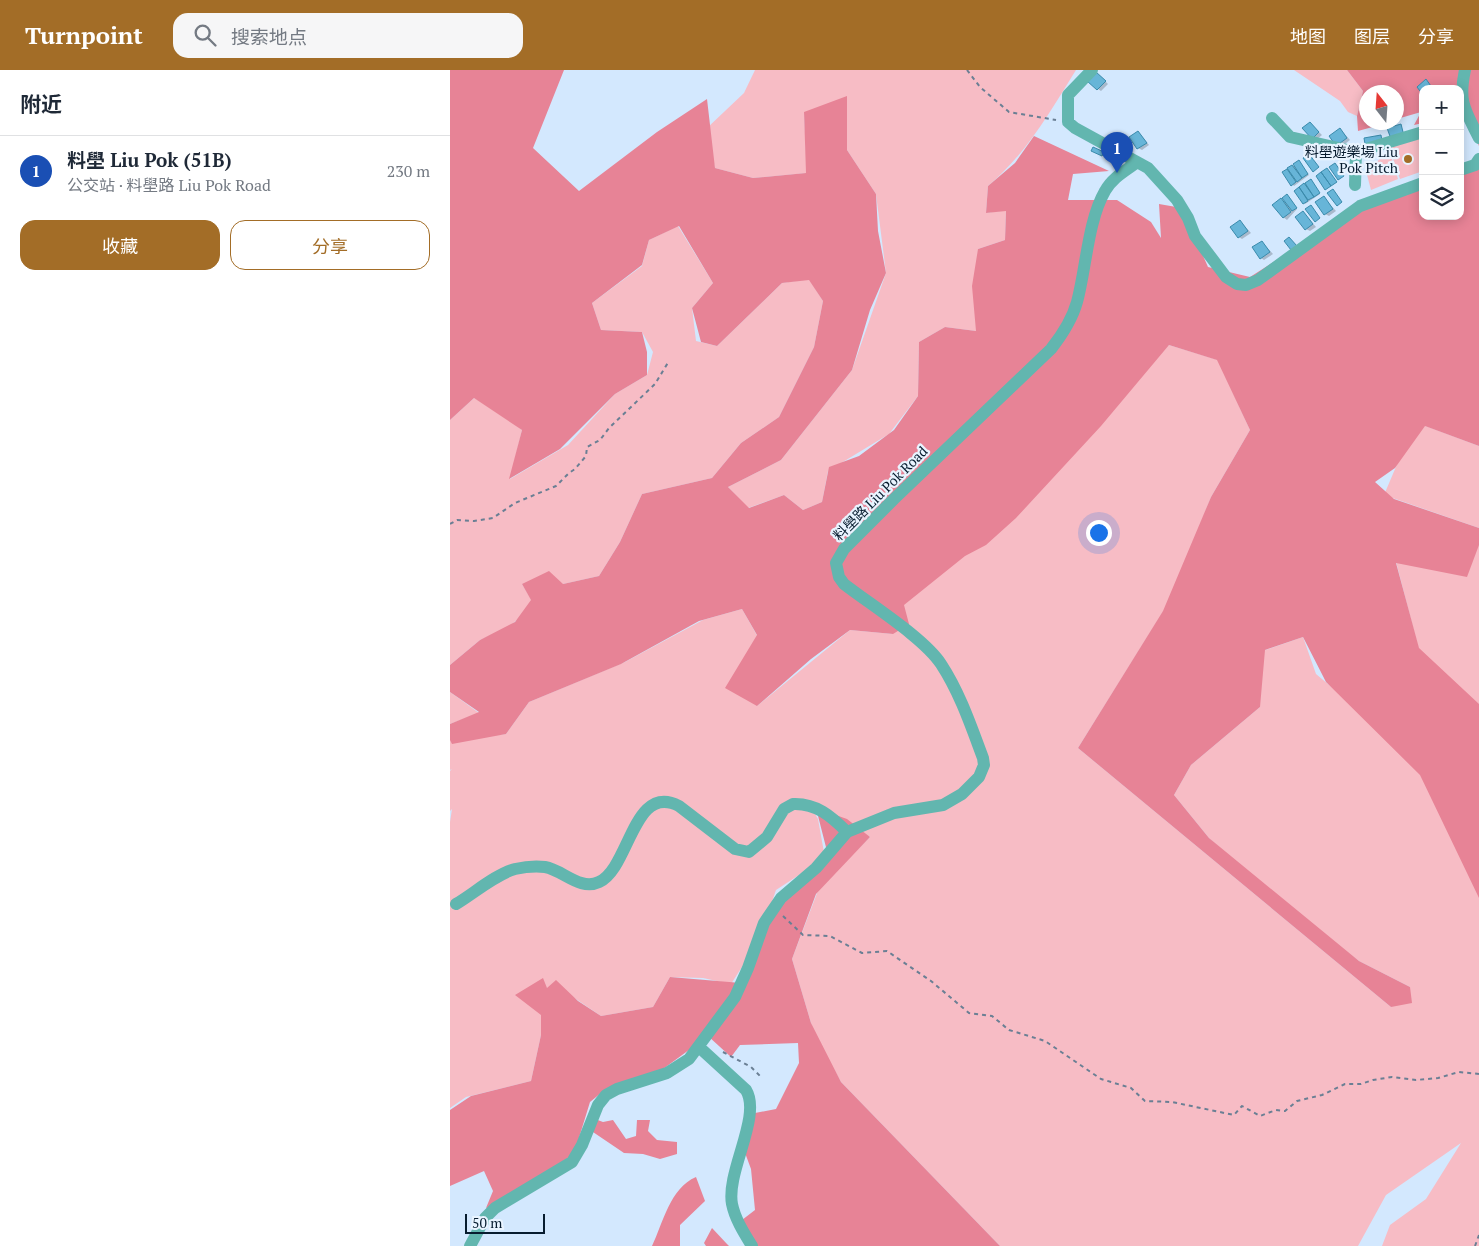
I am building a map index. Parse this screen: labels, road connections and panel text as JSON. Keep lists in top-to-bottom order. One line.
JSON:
{"streets":{"street":["料壆路 Liu Pok Road"]},"places":["料壆遊樂場 Liu Pok Pitch"],"scale_bar":"50 m","north":"top","page":{"header":"Turnpoint","search":"搜索地点","nav":["地图","图层","分享"],"heading":"附近","map_buttons":["+","−"],"pins":"1","list":[{"mark":"1","name":"料壆 Liu Pok (51B)","note":"公交站 · 料壆路 Liu Pok Road","value":"230 m"}],"buttons":["收藏","分享"],"scale":"50 m"}}
